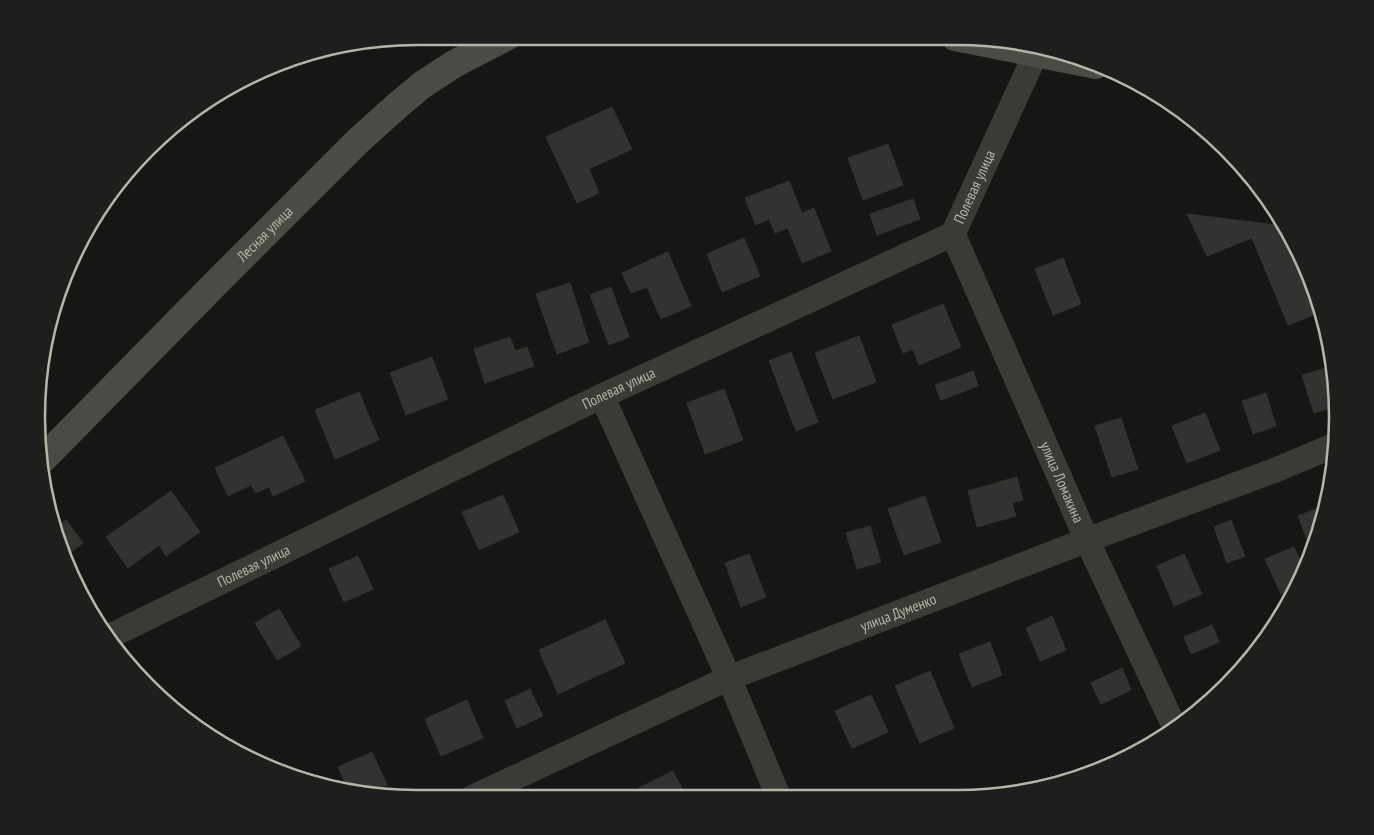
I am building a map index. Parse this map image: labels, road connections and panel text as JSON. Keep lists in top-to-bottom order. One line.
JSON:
{"streets":{"street":["Полевая улица","Лесная улица","улица Ломакина","улица Думенко"]},"crossings":[["Полевая улица","улица Ломакина"],["улица Ломакина","улица Думенко"]]}
